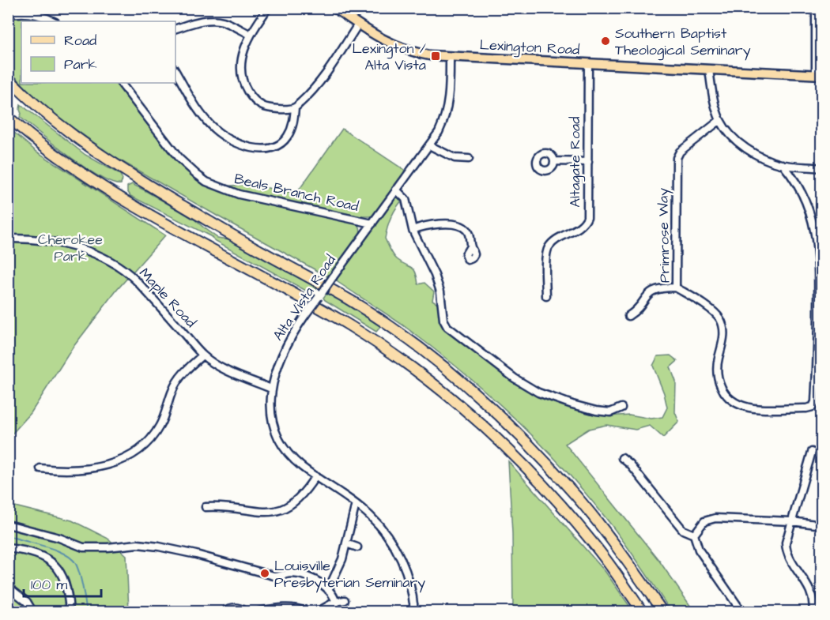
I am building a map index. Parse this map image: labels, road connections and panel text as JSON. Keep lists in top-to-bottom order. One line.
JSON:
{"streets":{"main road":["Lexington Road"],"street":["Altagate Road","Beals Branch Road","Primrose Way","Maple Road","Alta Vista Road"]},"crossings":[["Lexington Road","Altagate Road"],["Lexington Road","Alta Vista Road"],["Beals Branch Road","Alta Vista Road"],["Maple Road","Alta Vista Road"]],"parks":["Cherokee Park"],"places":{"other":["Southern Baptist Theological Seminary","Louisville Presbyterian Seminary"],"transit":["Lexington / Alta Vista"]},"legend":["Road","Park"],"scale_bar":"100 m"}
